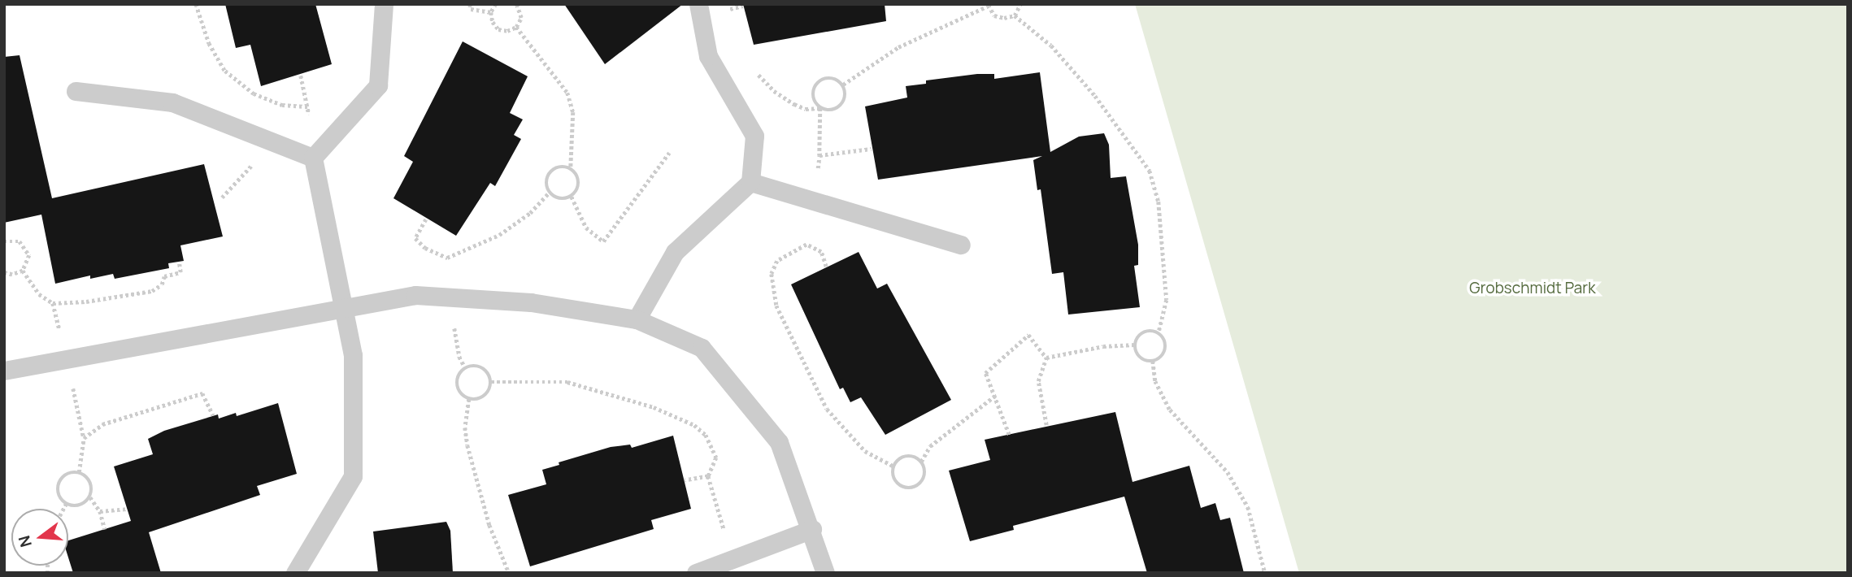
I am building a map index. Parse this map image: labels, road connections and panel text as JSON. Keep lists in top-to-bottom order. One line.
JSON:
{"parks":["Grobschmidt Park"],"north":"left"}
